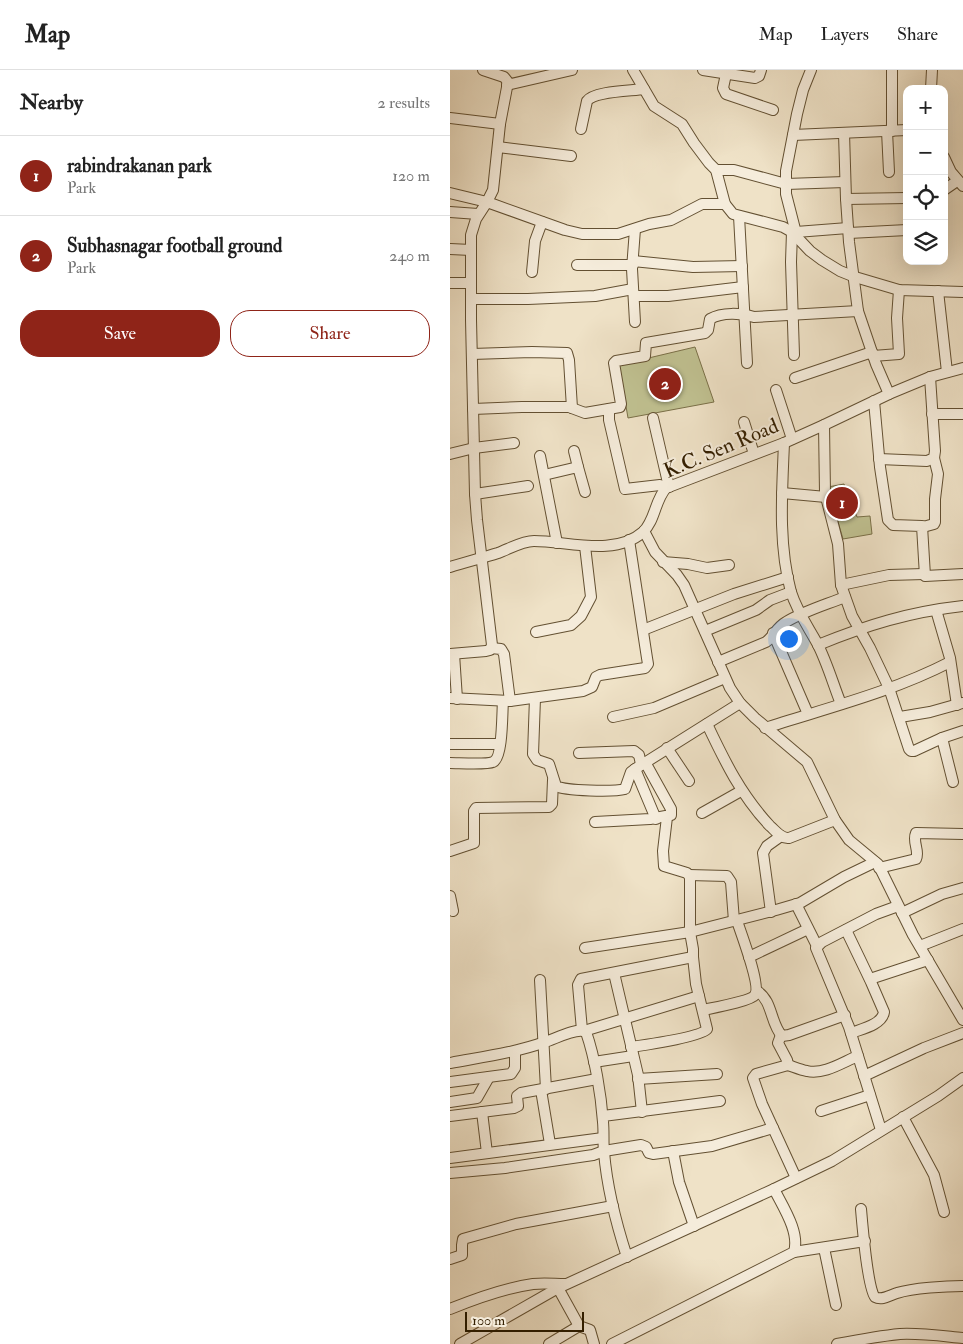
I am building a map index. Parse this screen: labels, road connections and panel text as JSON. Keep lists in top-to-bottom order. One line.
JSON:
{"streets":{"street":["K.C. Sen Road"]},"scale_bar":"100 m","page":{"header":"Map","nav":["Map","Layers","Share"],"heading":["Nearby","2 results"],"map_buttons":["+","−"],"list":[{"mark":"1","name":"rabindrakanan park","note":"Park","value":"120 m"},{"mark":"2","name":"Subhasnagar football ground","note":"Park","value":"240 m"}],"buttons":["Save","Share"],"pins":["2","1"],"scale":"100 m"}}
